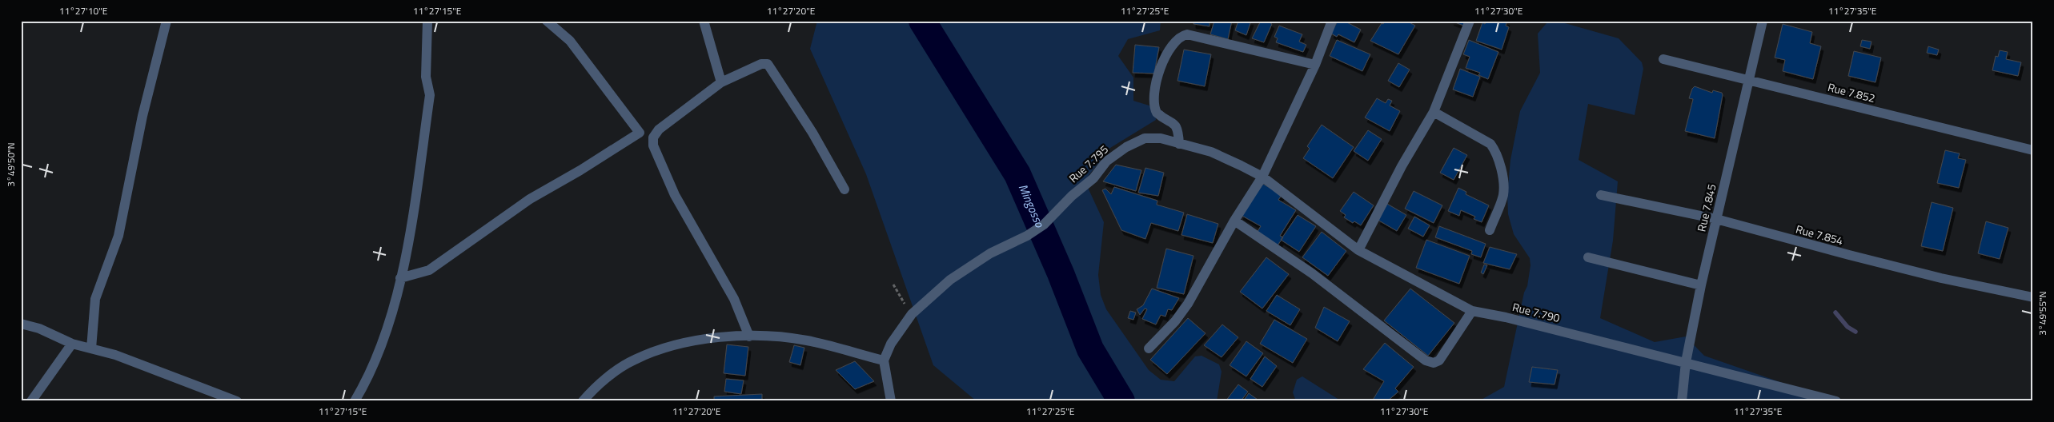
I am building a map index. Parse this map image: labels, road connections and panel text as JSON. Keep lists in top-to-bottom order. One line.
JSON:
{"streets":{"street":["Rue 7.852","Rue 7.795","Rue 7.845","Rue 7.854","Rue 7.790"]},"crossings":[["Rue 7.852","Rue 7.845"],["Rue 7.795","Rue 7.790"],["Rue 7.845","Rue 7.854"],["Rue 7.845","Rue 7.790"]],"water":["Mingosso"],"coordinates":["11°27'10\"E","11°27'15\"E","11°27'20\"E","11°27'25\"E","11°27'30\"E","11°27'35\"E","3°49'50\"N","3°49'55\"N"]}
